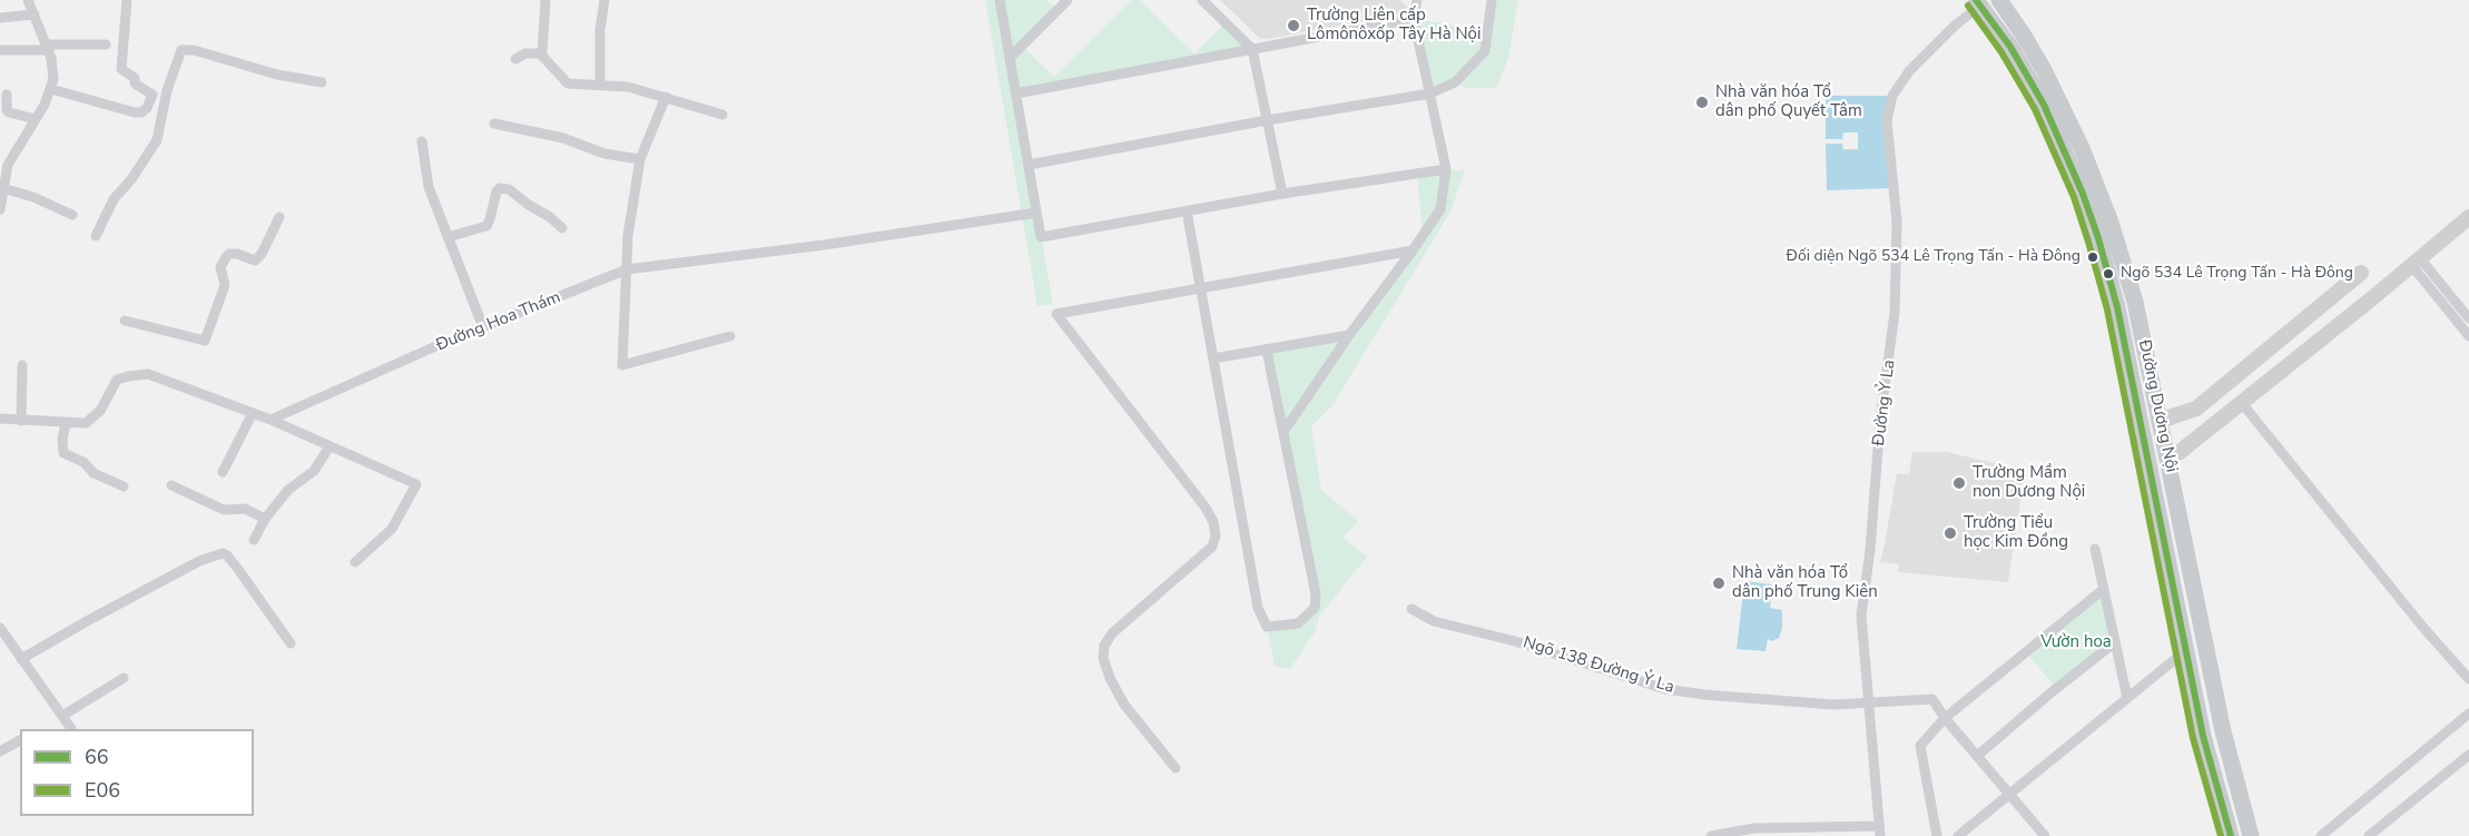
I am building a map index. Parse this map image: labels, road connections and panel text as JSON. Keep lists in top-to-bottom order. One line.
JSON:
{"streets":{"main road":["Đường Dương Nội"],"street":["Đường Hoa Thám","Đường Ỷ La","Ngõ 138 Đường Ỷ La"]},"crossings":[["Đường Ỷ La","Đường Dương Nội"],["Đường Ỷ La","Ngõ 138 Đường Ỷ La"]],"parks":["Vườn hoa"],"places":["Trường Liên cấp Lômônôxốp Tây Hà Nội","Nhà văn hóa Tổ dân phố Quyết Tâm","Đối diện Ngõ 534 Lê Trọng Tấn - Hà Đông","Ngõ 534 Lê Trọng Tấn - Hà Đông","Trường Mầm non Dương Nội","Trường Tiểu học Kim Đồng","Nhà văn hóa Tổ dân phố Trung Kiên"],"lines":["transit line 66","transit line E06"],"legend":["66","E06"]}
